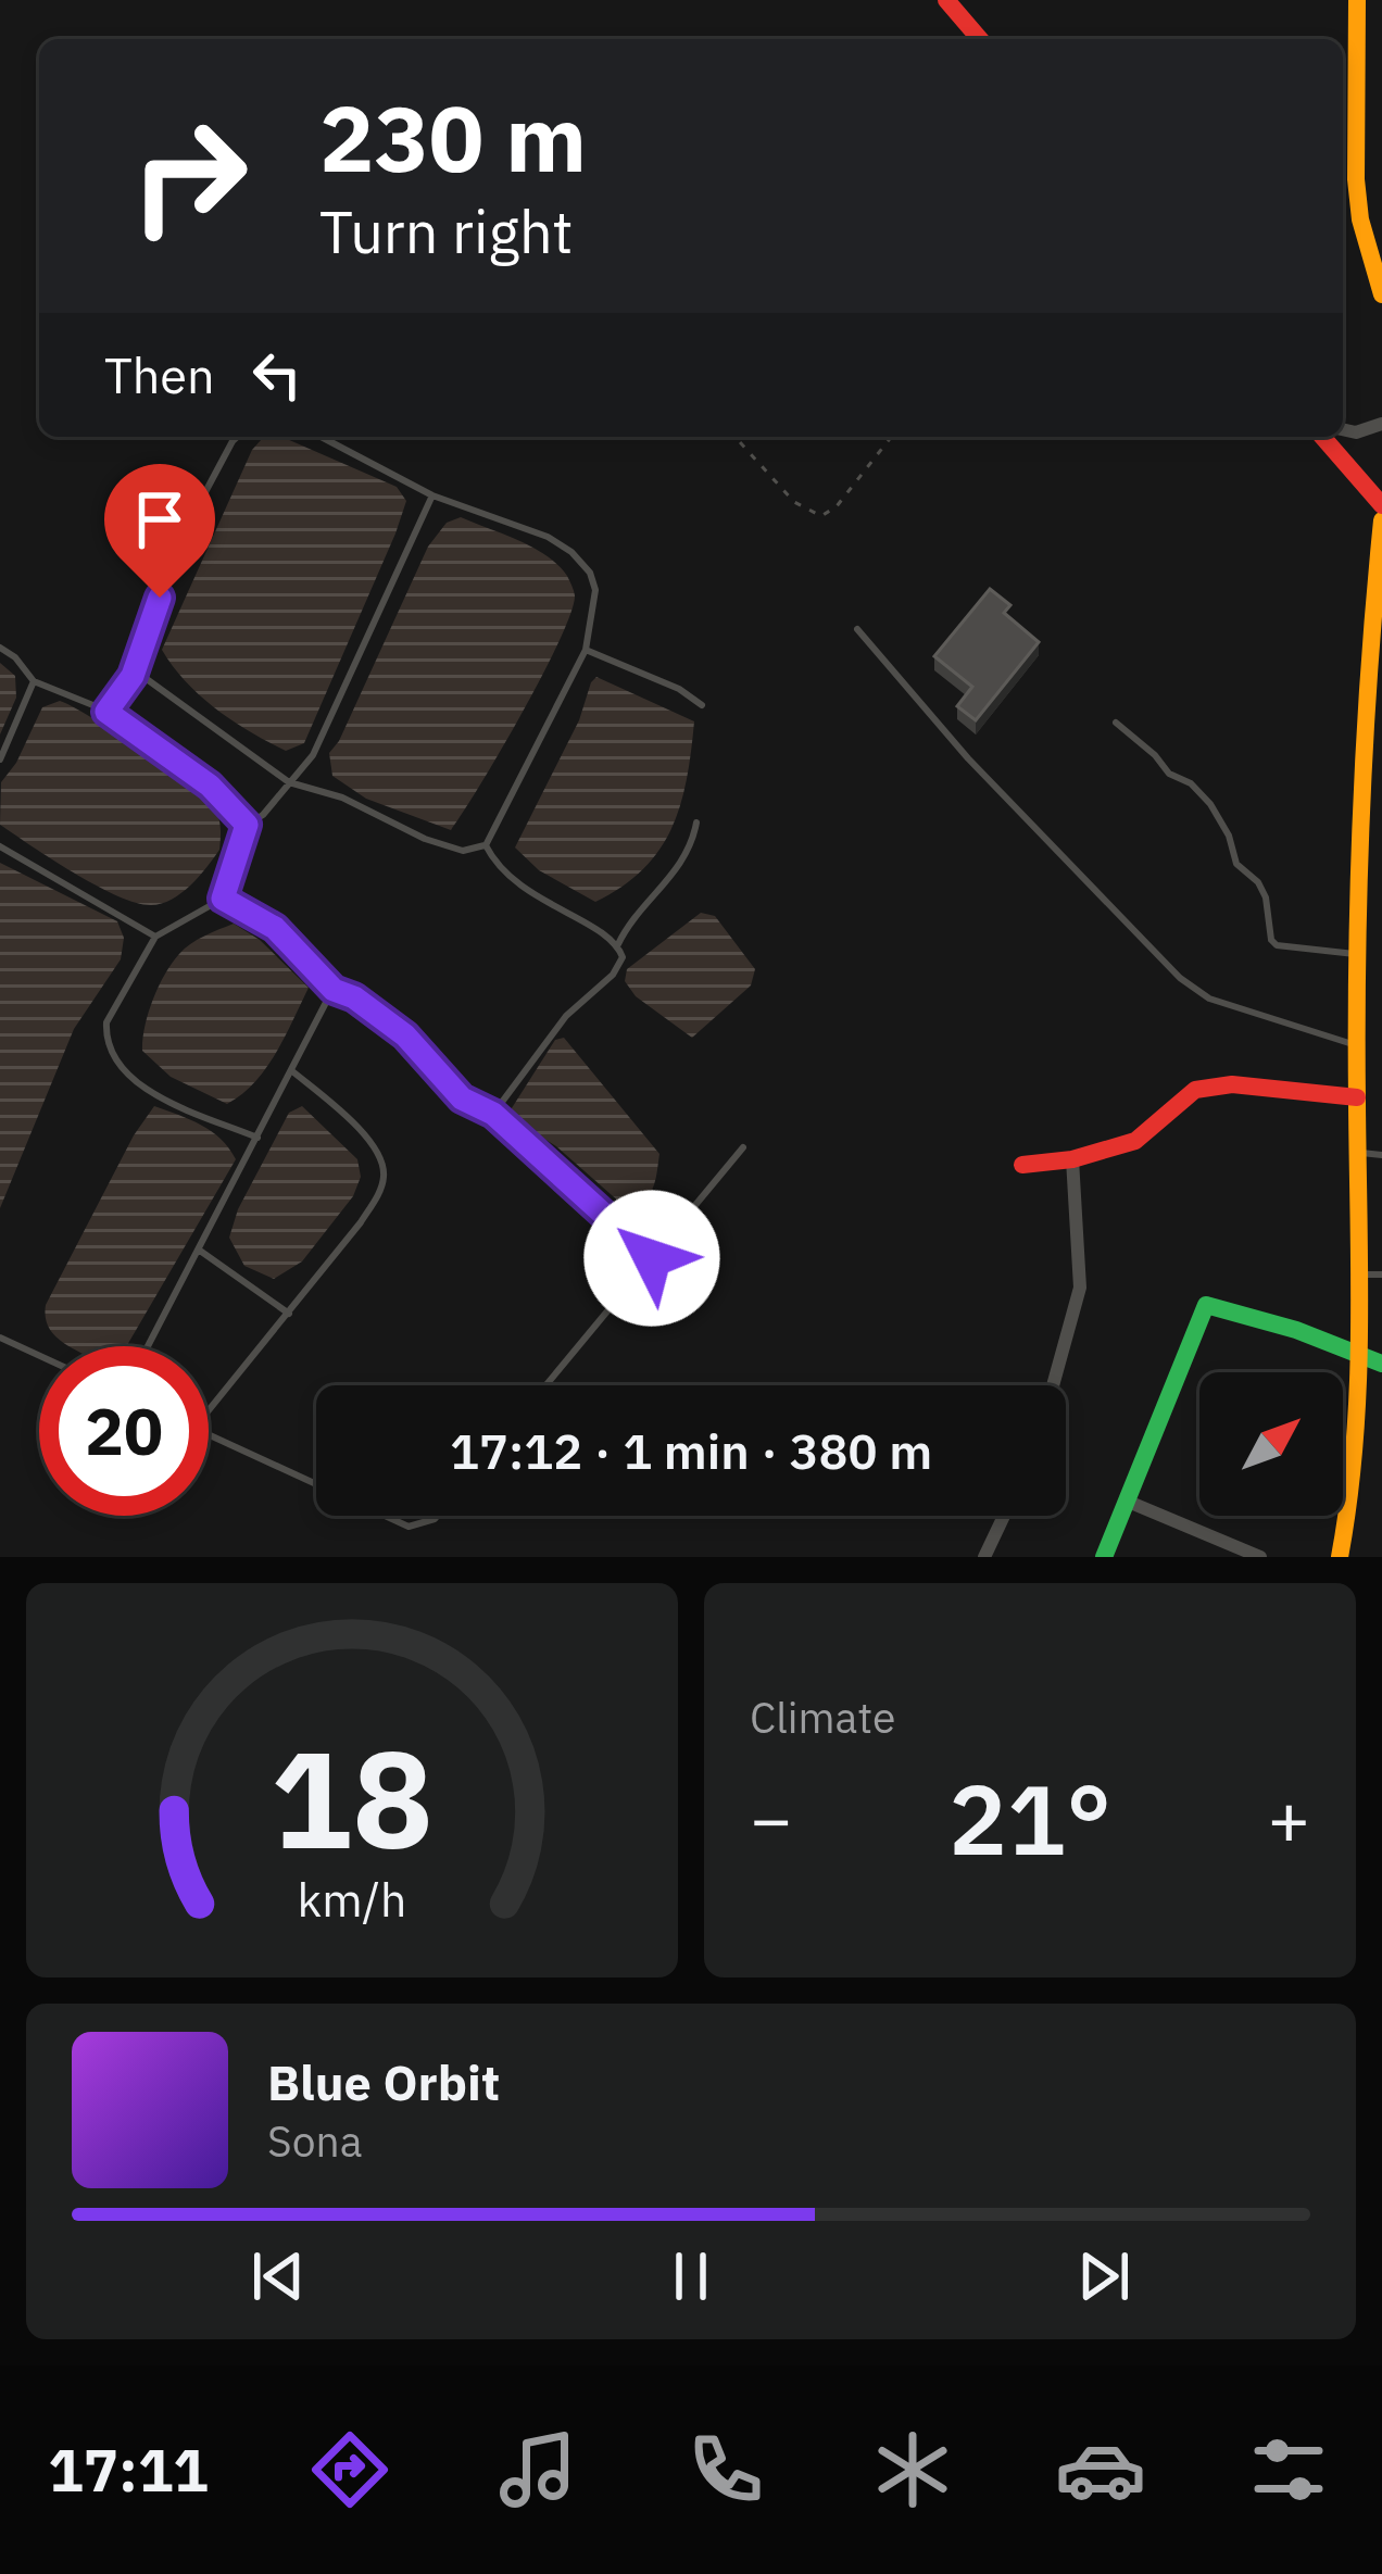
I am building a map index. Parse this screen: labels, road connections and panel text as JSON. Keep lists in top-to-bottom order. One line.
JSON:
{"north":"top right","page":{"turn":["230 m","Turn right"],"then":"Then","limit":"20","trip":"17:12 · 1 min · 380 m","tile":"Climate","heat":["−","21°","+"],"song":["Blue Orbit","Sona"],"tabs":"17:11","gauge":["18","km/h"]}}
